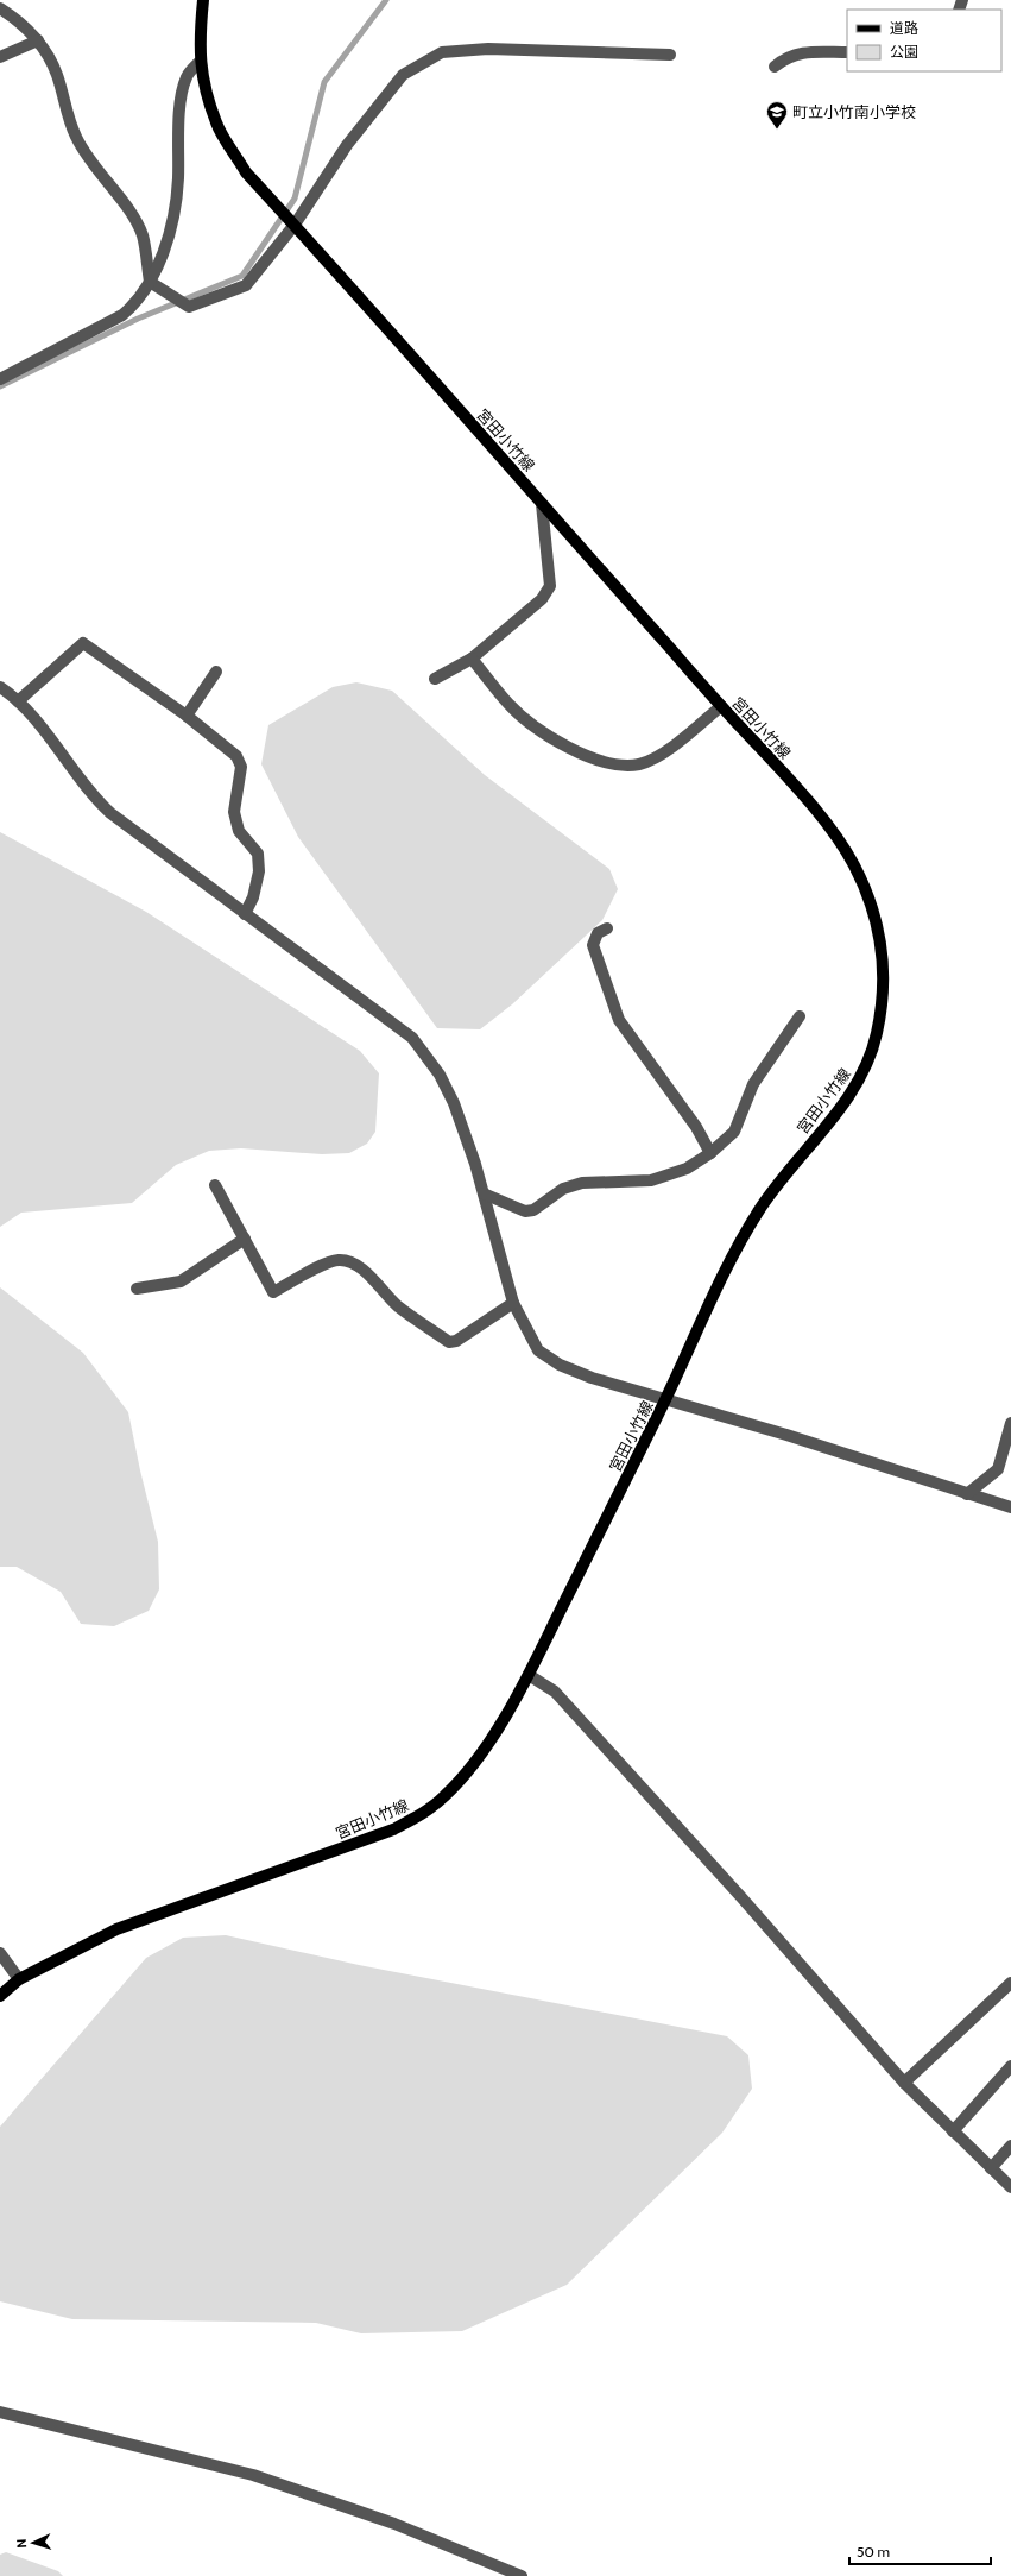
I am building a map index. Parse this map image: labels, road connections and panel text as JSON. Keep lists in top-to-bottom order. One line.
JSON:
{"streets":{"main road":["宮田小竹線"]},"places":{"school or university":["町立小竹南小学校"]},"legend":["道路","公園"],"scale_bar":"50 m","north":"left"}
